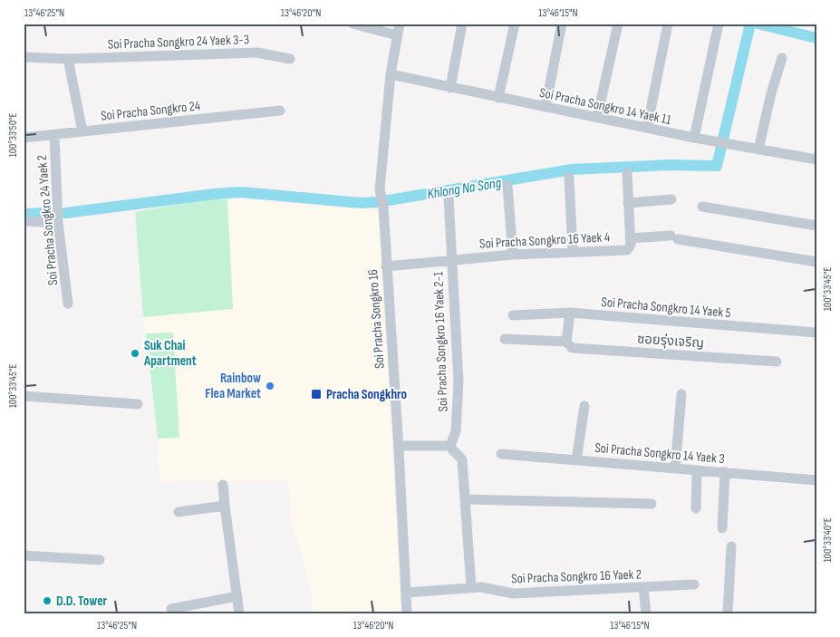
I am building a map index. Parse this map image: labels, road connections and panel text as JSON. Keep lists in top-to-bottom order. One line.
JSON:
{"streets":{"street":["Soi Pracha Songkro 24 Yaek 3-3","Soi Pracha Songkro 14 Yaek 11","Soi Pracha Songkro 24","Soi Pracha Songkro 24 Yaek 2","Soi Pracha Songkro 16 Yaek 4","Soi Pracha Songkro 14 Yaek 5","Soi Pracha Songkro 16","ซอยรุ่งเจริญ","Soi Pracha Songkro 16 Yaek 2-1","Soi Pracha Songkro 14 Yaek 3","Soi Pracha Songkro 16 Yaek 2"]},"crossings":[["Soi Pracha Songkro 14 Yaek 11","Soi Pracha Songkro 16"],["Soi Pracha Songkro 24","Soi Pracha Songkro 24 Yaek 2"],["Soi Pracha Songkro 16 Yaek 4","Soi Pracha Songkro 16"],["Soi Pracha Songkro 16 Yaek 4","Soi Pracha Songkro 16 Yaek 2-1"],["Soi Pracha Songkro 16","Soi Pracha Songkro 16 Yaek 2"]],"water":["Khlong Na Song"],"places":{"other":["Suk Chai Apartment","Rainbow Flea Market","D.D. Tower"],"transit":["Pracha Songkhro"]},"coordinates":["13°46'25\"N","13°46'20\"N","13°46'15\"N","100°33'50\"E","100°33'45\"E","100°33'40\"E"]}
